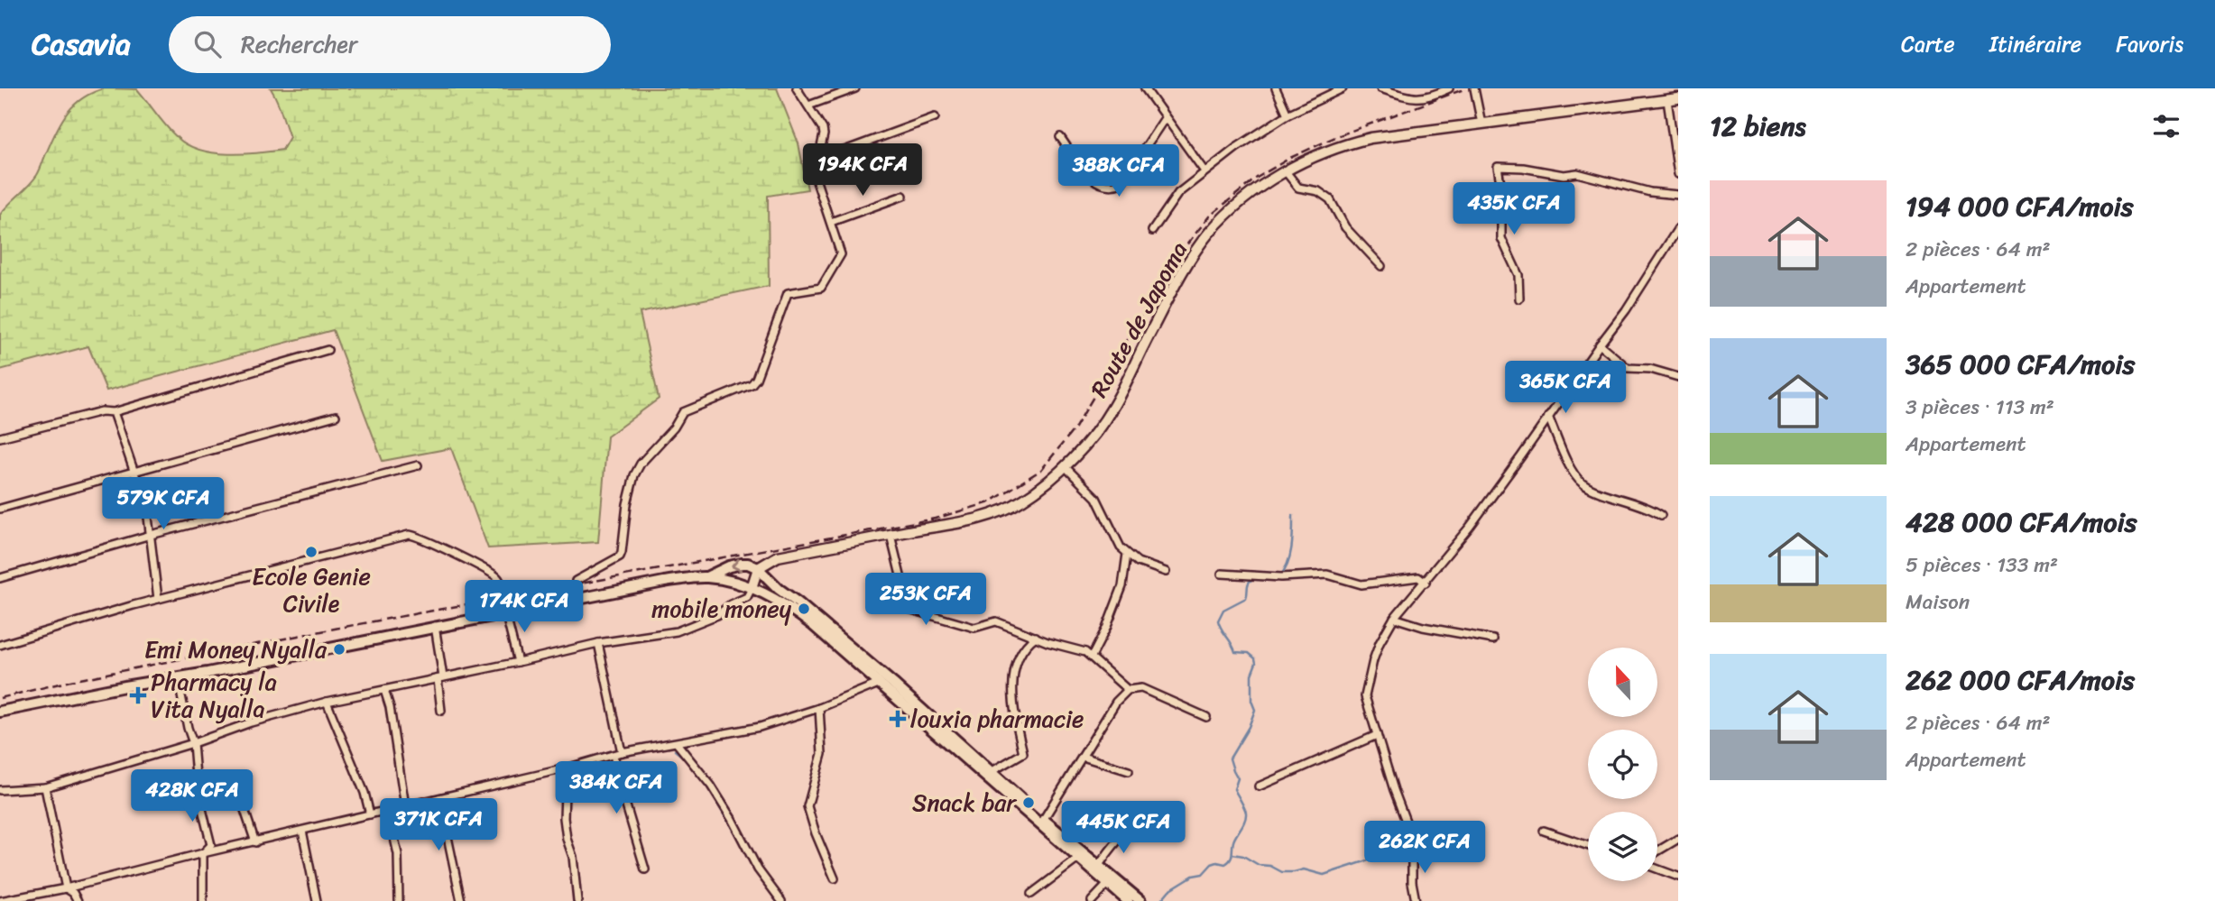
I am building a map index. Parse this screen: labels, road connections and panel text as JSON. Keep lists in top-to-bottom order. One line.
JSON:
{"streets":{"street":["Route de Japoma"]},"places":{"other":["Ecole Genie Civile","mobile money","Emi Money Nyalla","Snack bar"],"health":["Pharmacy la Vita Nyalla","louxia pharmacie"]},"north":"top","page":{"header":"Casavia","search":"Rechercher","nav":["Carte","Itinéraire","Favoris"],"heading":"12 biens","price":["194K CFA","388K CFA","435K CFA","365K CFA","579K CFA","253K CFA","174K CFA","384K CFA","428K CFA","371K CFA","445K CFA","262K CFA"],"list":[{"name":"194 000 CFA/mois","note":"2 pièces · 64 m² · Appartement"},{"name":"365 000 CFA/mois","note":"3 pièces · 113 m² · Appartement"},{"name":"428 000 CFA/mois","note":"5 pièces · 133 m² · Maison"},{"name":"262 000 CFA/mois","note":"2 pièces · 64 m² · Appartement"}]}}
